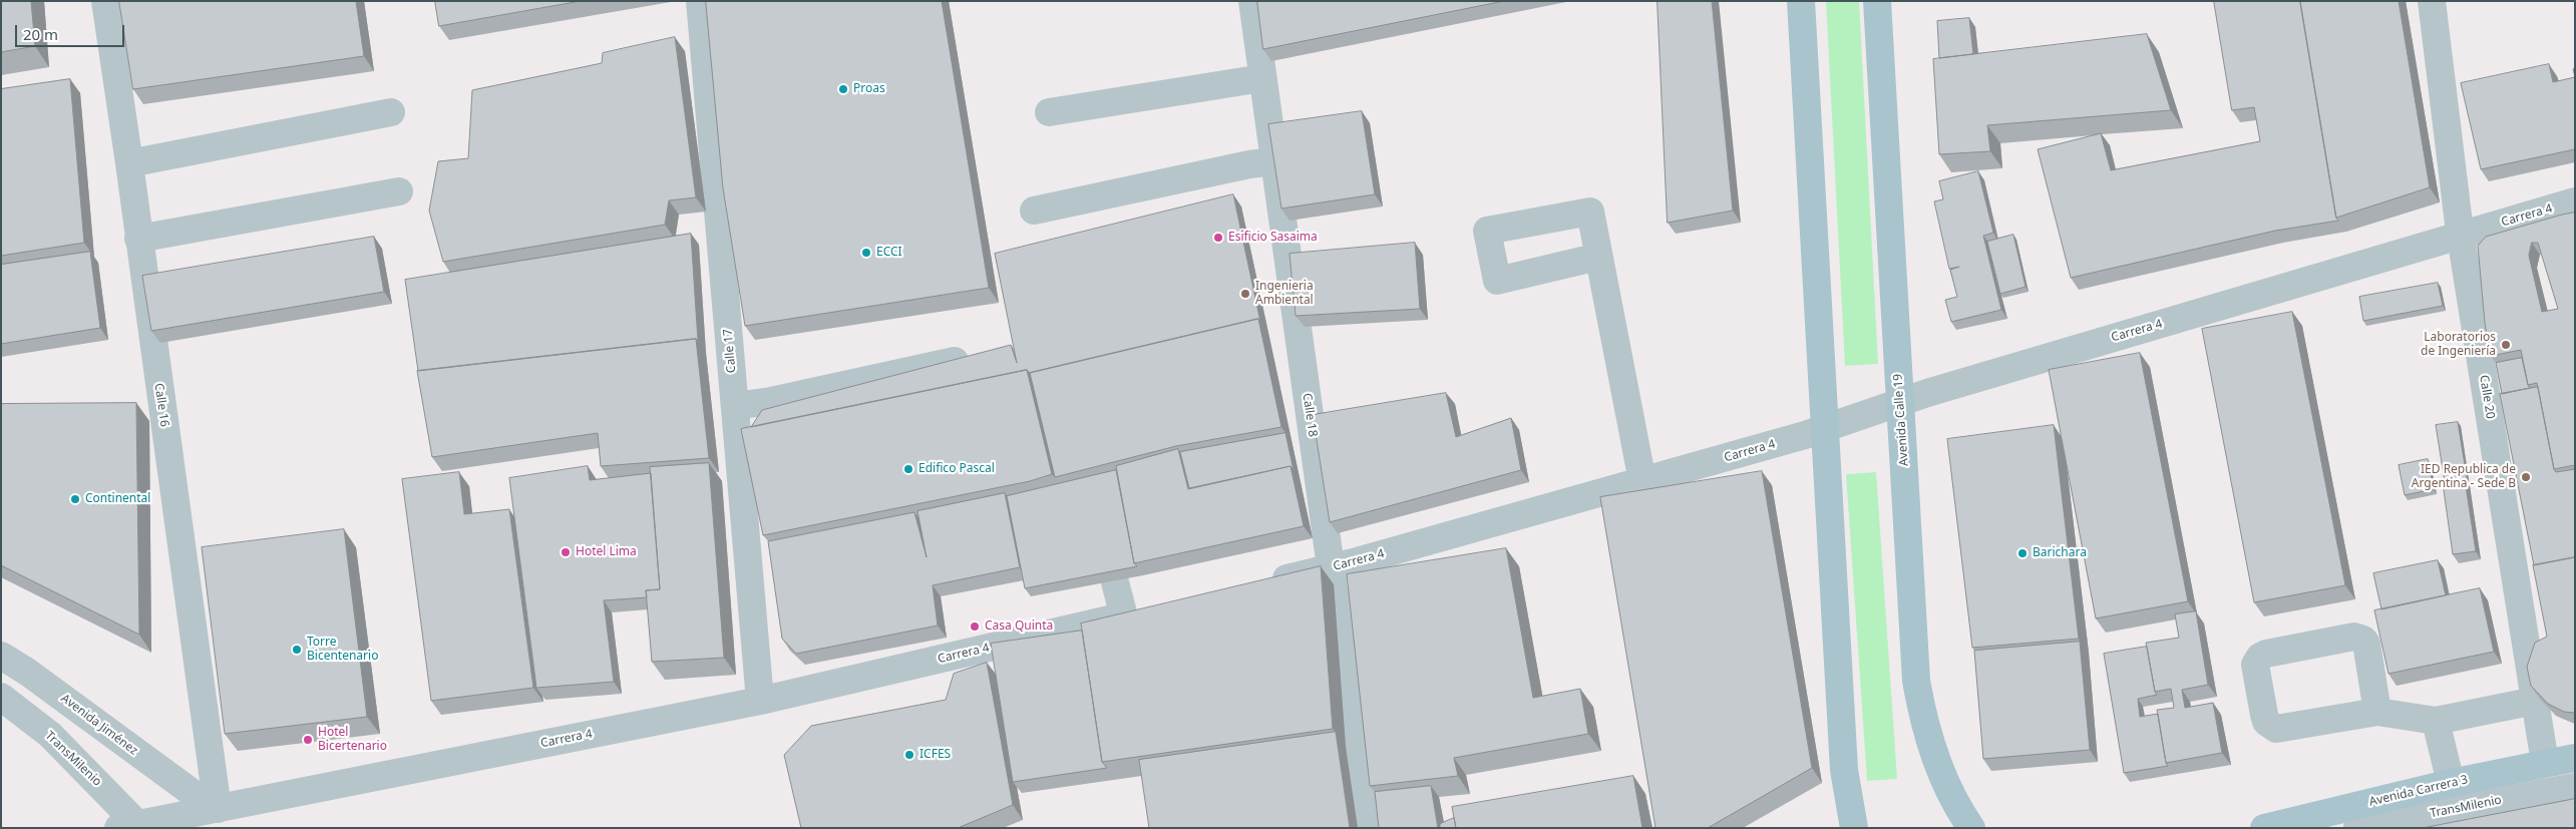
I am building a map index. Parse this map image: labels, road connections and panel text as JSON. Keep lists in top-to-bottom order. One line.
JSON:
{"streets":{"main road":["Avenida Calle 19","Avenida Carrera 3"],"street":["Carrera 4","Calle 17","Calle 20","Calle 16","Calle 18","Avenida Jiménez","TransMilenio"]},"crossings":[["Carrera 4","Calle 17"],["Carrera 4","Calle 20"],["Carrera 4","Calle 16"],["Carrera 4","Calle 18"],["Carrera 4","Avenida Calle 19"],["Carrera 4","Avenida Jiménez"],["Carrera 4","TransMilenio"],["Calle 20","Avenida Carrera 3"],["Calle 16","Avenida Jiménez"]],"places":["Proas","Esificio Sasaima","ECCI","Ingenieria Ambiental","Laboratorios de Ingeniería","Edifico Pascal","IED Republica de Argentina - Sede B","Continental","Hotel Lima","Barichara","Casa Quinta","Torre Bicentenario","Hotel Bicertenario","ICFES"],"scale_bar":"20 m"}
